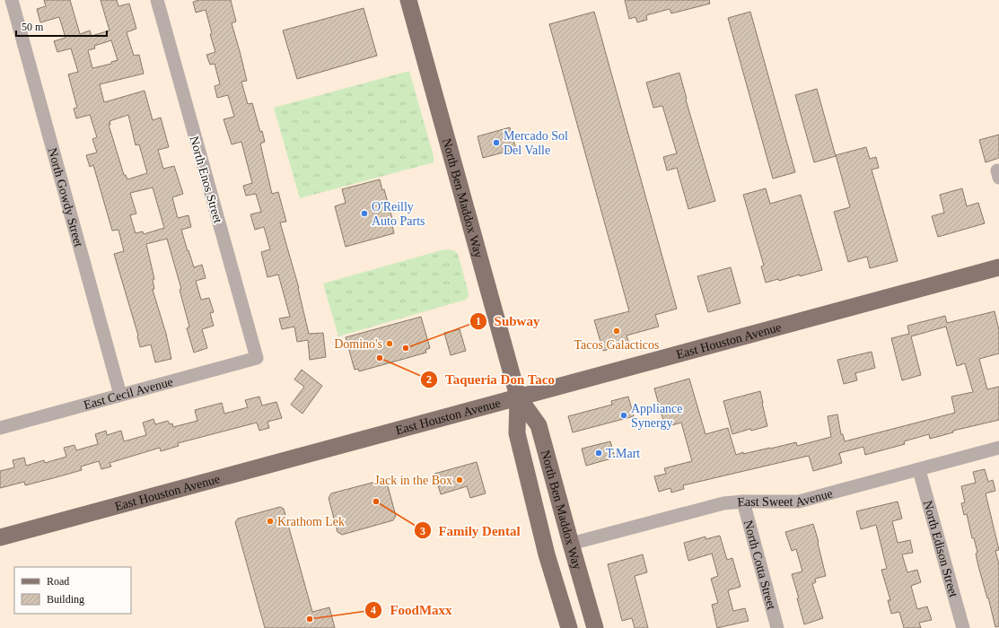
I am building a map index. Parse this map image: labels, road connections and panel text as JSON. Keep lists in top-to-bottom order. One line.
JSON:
{"streets":{"main road":["North Ben Maddox Way","East Houston Avenue"],"street":["North Enos Street","North Gowdy Street","East Cecil Avenue","East Sweet Avenue","North Edison Street","North Cotta Street"]},"crossings":[["North Enos Street","East Cecil Avenue"],["North Gowdy Street","East Cecil Avenue"],["North Ben Maddox Way","East Houston Avenue"],["North Ben Maddox Way","East Sweet Avenue"],["East Sweet Avenue","North Edison Street"],["East Sweet Avenue","North Cotta Street"]],"places":["Mercado Sol Del Valle","O'Reilly Auto Parts","Tacos Galacticos","Domino's","Subway","Taqueria Don Taco","Appliance Synergy","T.Mart","Jack in the Box","Family Dental","Krathom Lek","FoodMaxx"],"legend":["Road","Building"],"scale_bar":"50 m"}
